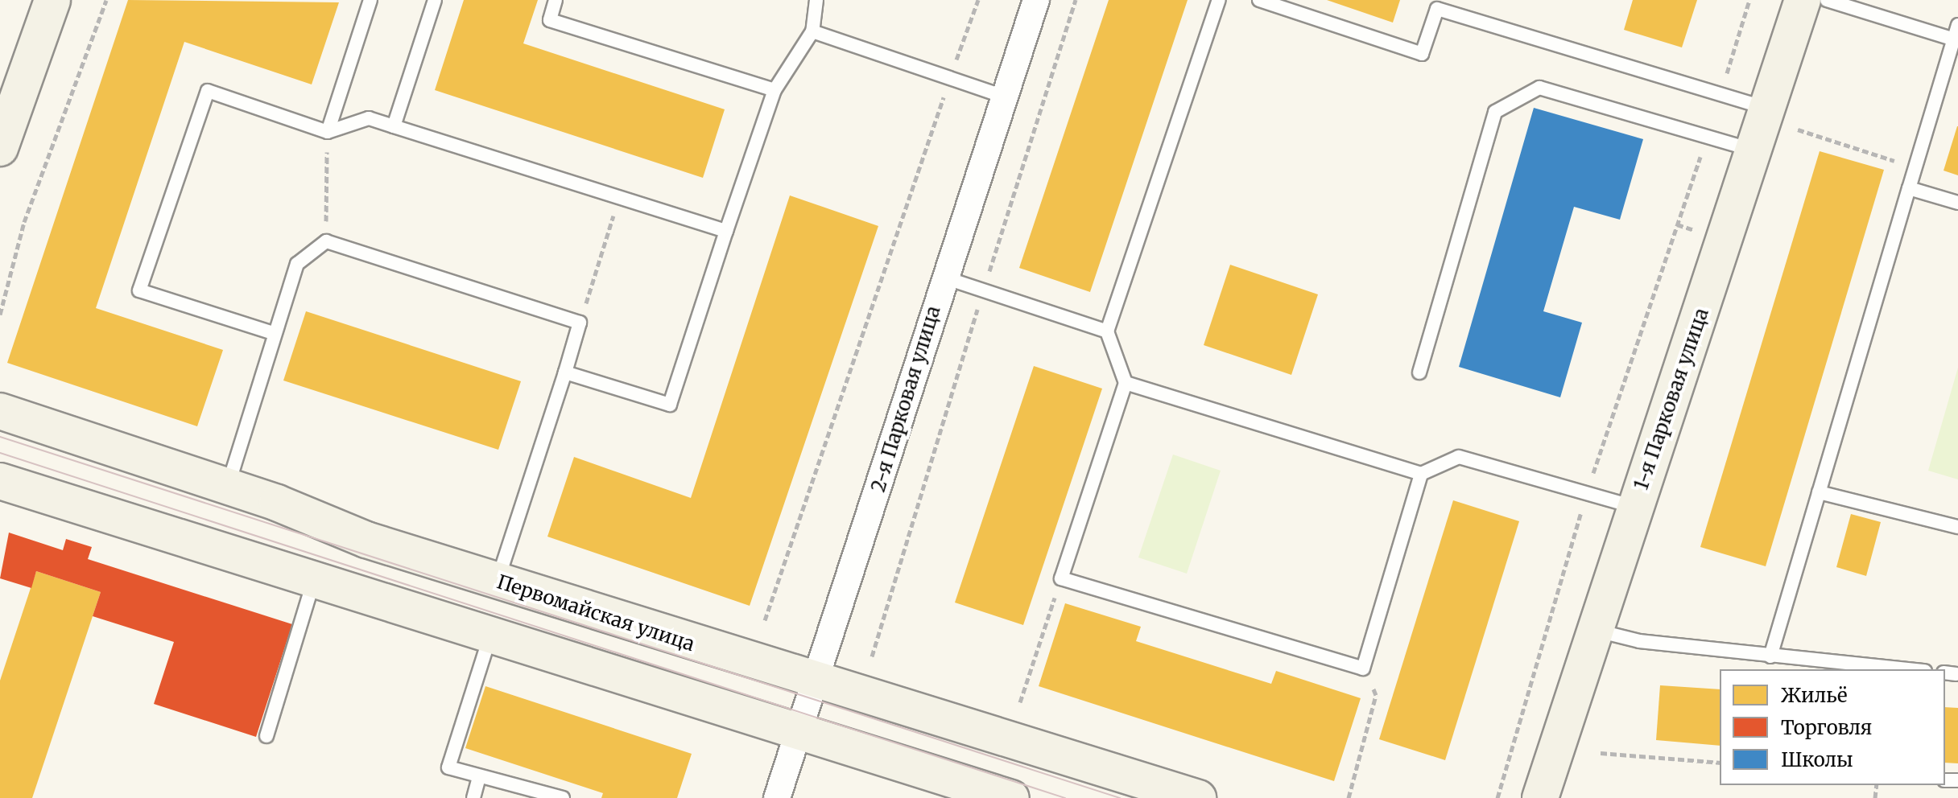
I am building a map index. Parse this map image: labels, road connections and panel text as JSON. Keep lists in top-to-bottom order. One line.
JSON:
{"streets":{"main road":["1-я Парковая улица","Первомайская улица"],"street":["2-я Парковая улица"]},"crossings":[["2-я Парковая улица","Первомайская улица"]],"legend":["Жильё","Торговля","Школы"]}
